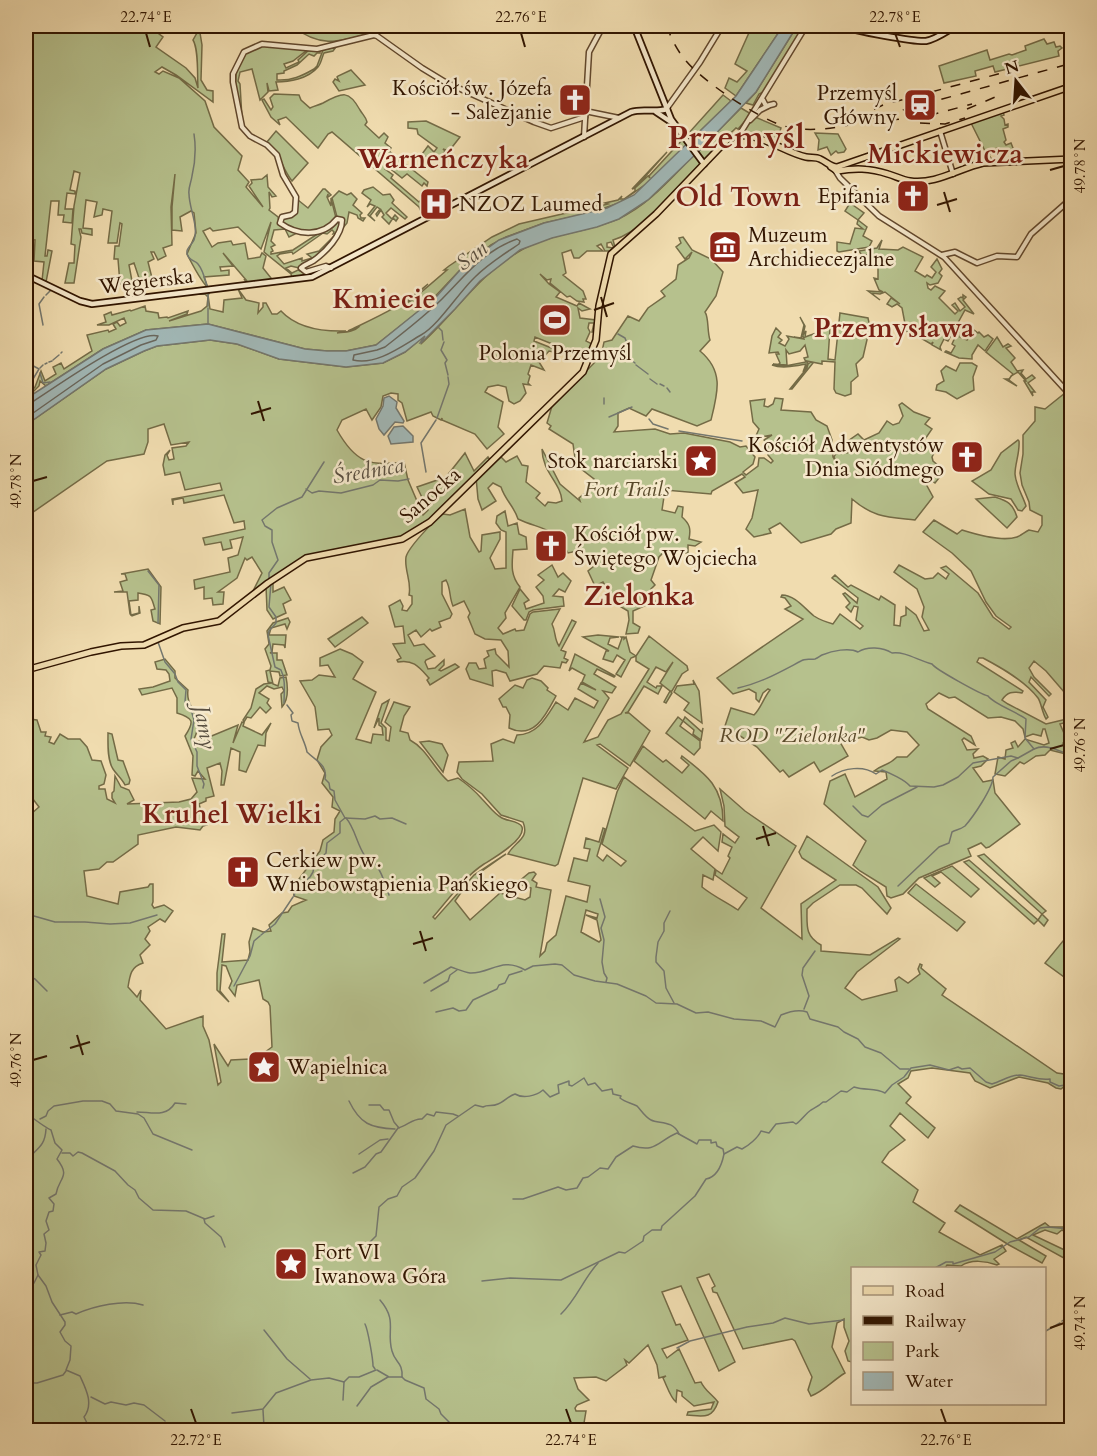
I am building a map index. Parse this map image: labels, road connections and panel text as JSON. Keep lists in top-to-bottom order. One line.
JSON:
{"streets":{"main road":["Węgierska","Sanocka"]},"districts":["Przemyśl","Mickiewicza","Warneńczyka","Old Town","Kmiecie","Przemysława","Zielonka","Kruhel Wielki"],"water":["San","Średnica","Jamy"],"parks":["Fort Trails","ROD \"Zielonka\""],"places":{"church":["Kościół św. Józefa - Salezjanie","Epifania","Kościół Adwentystów Dnia Siódmego","Kościół pw. Świętego Wojciecha","Cerkiew pw. Wniebowstąpienia Pańskiego"],"station":["Przemyśl Główny"],"hospital":["NZOZ Laumed"],"museum":["Muzeum Archidiecezjalne"],"sports":["Polonia Przemyśl"],"place":["Stok narciarski","Wapielnica","Fort VI Iwanowa Góra"]},"legend":["Road","Railway","Park","Water"],"north":"top","coordinates":["22.74°E","22.76°E","22.78°E","49.78°N","49.76°N","49.74°N","22.72°E"]}
